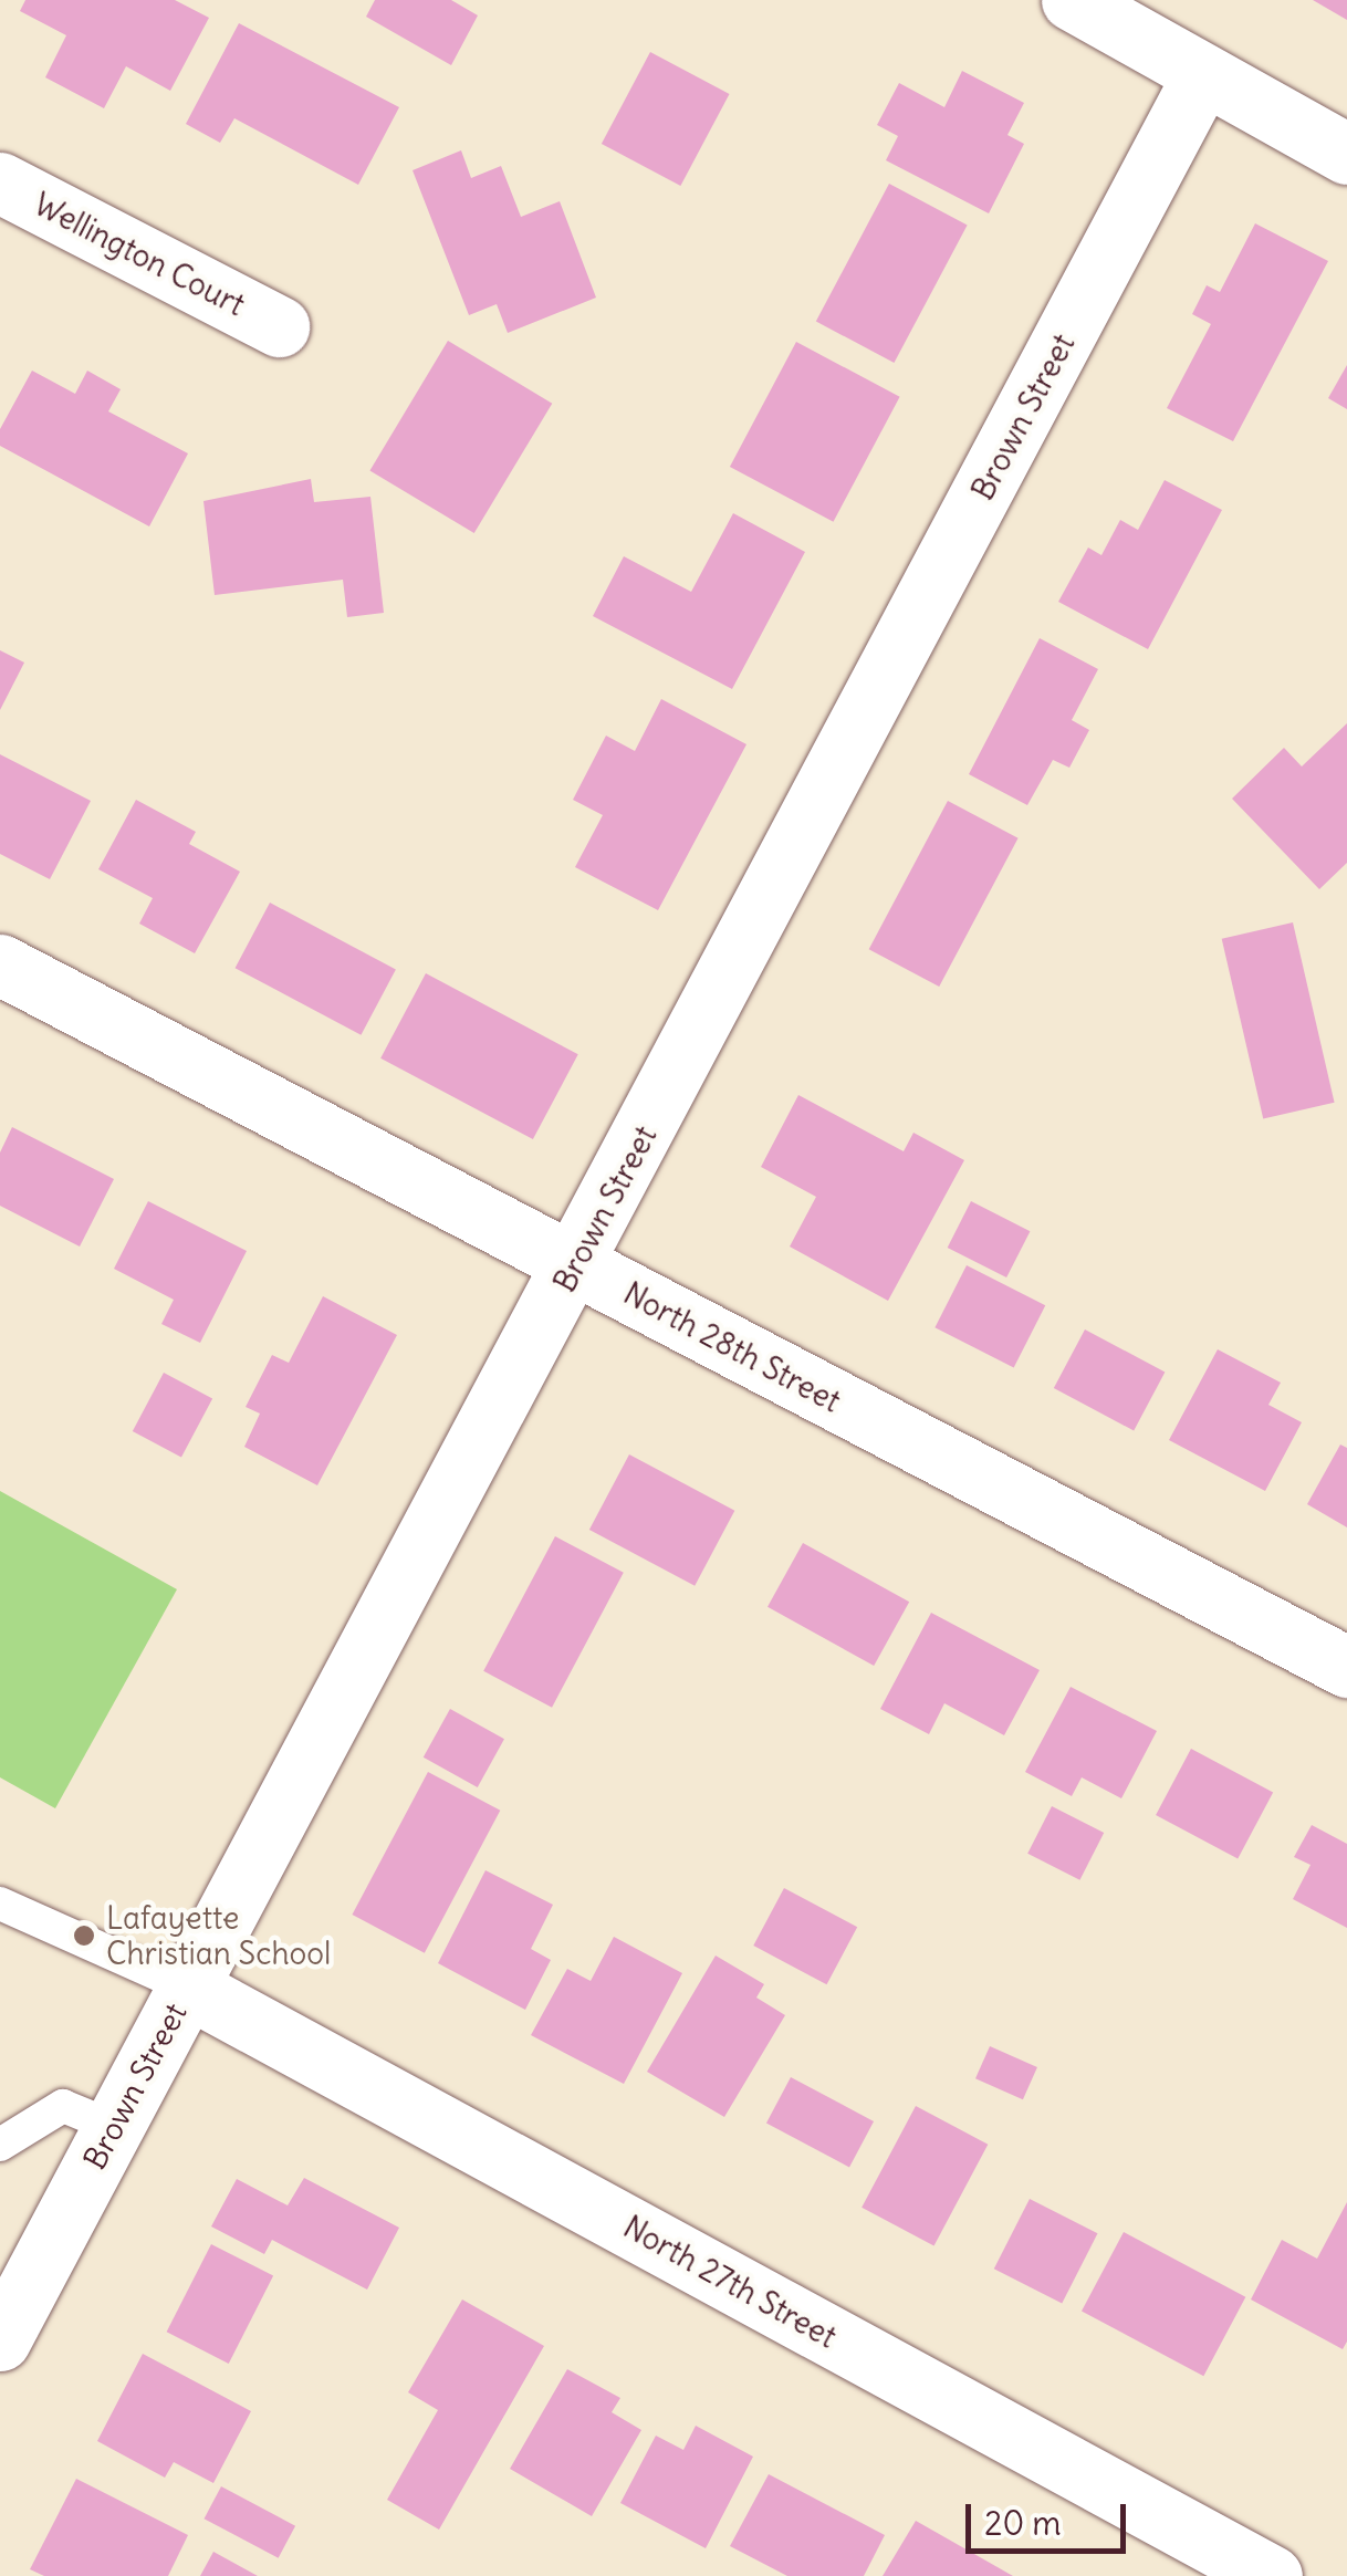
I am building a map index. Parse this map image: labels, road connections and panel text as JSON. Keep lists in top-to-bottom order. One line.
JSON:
{"streets":{"street":["Wellington Court","Brown Street","North 28th Street","North 27th Street"]},"crossings":[["Brown Street","North 28th Street"],["Brown Street","North 27th Street"]],"places":["Lafayette Christian School"],"scale_bar":"20 m"}
